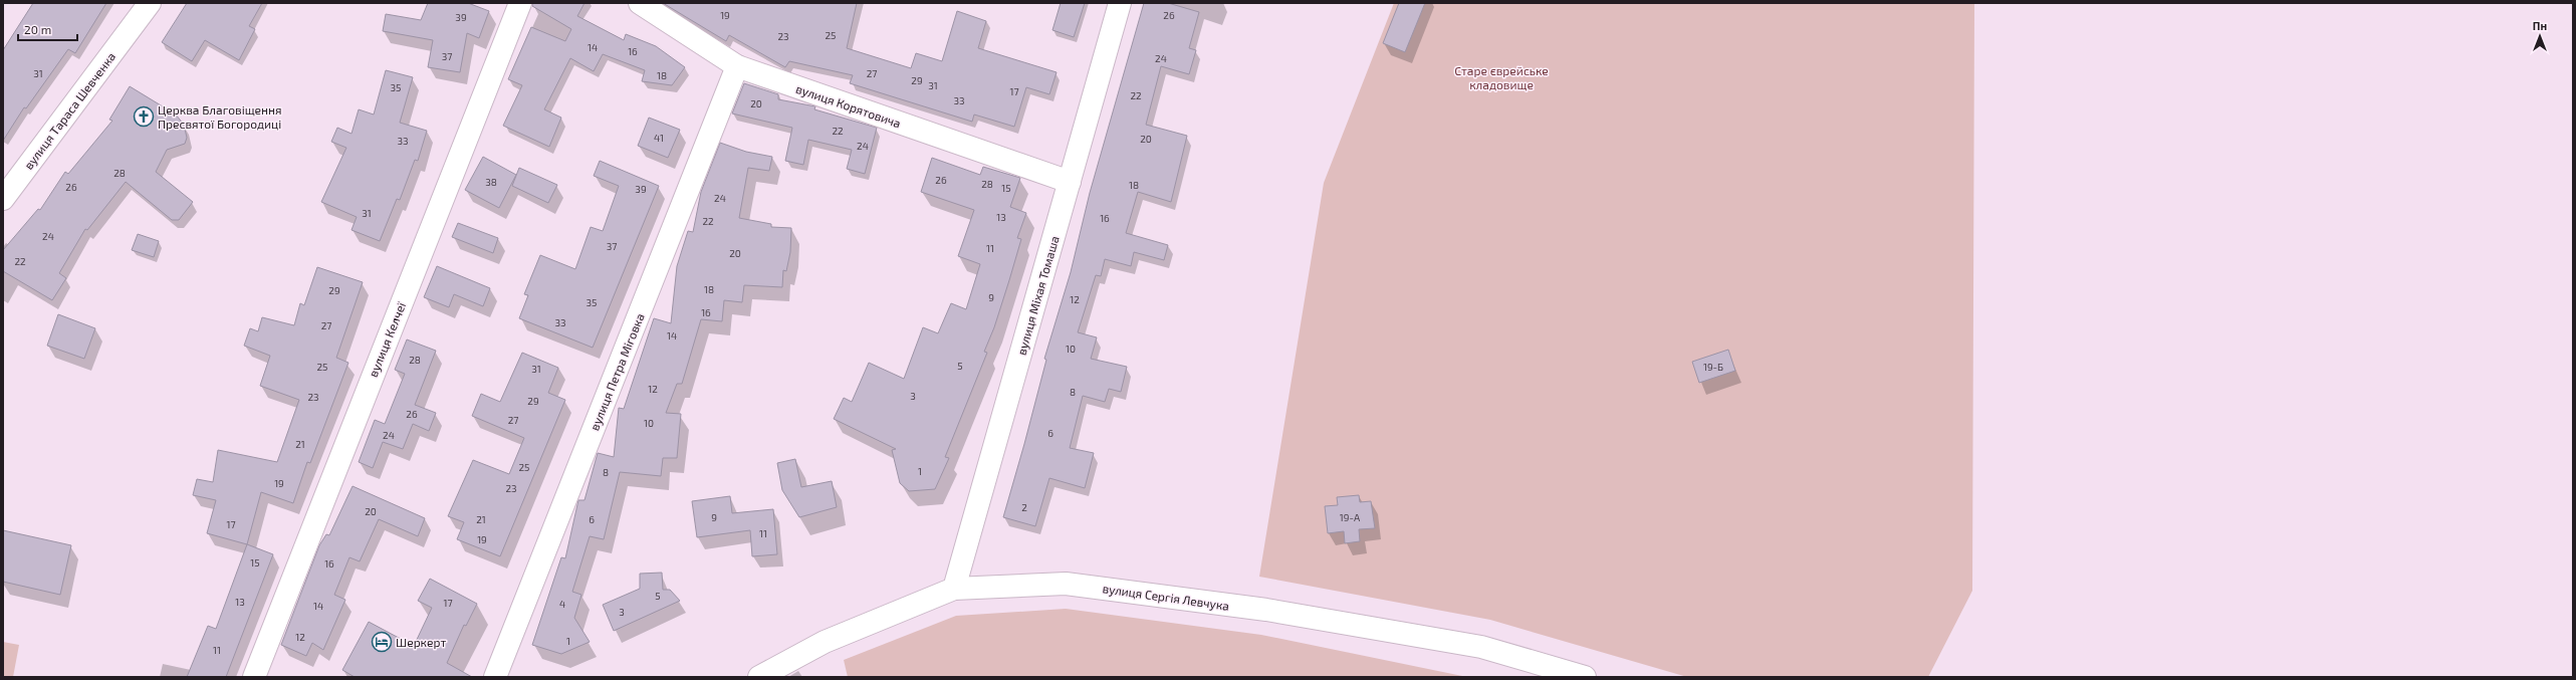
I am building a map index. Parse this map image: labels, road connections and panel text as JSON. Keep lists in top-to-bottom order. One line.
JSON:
{"streets":{"street":["вулиця Корятовича","вулиця Тараса Шевченка","вулиця Міхая Томаша","вулиця Келчеї","вулиця Петра Міговка","вулиця Сергія Левчука"]},"crossings":[["вулиця Корятовича","вулиця Міхая Томаша"],["вулиця Корятовича","вулиця Петра Міговка"],["вулиця Міхая Томаша","вулиця Сергія Левчука"]],"parks":["Старе єврейське кладовище"],"places":{"church":["Церква Благовіщення Пресвятої Богородиці"],"hotel":["Шеркерт"]},"house_numbers":["19","26","39","25","23","14","16","37","24","31","27","18","29","31","35","17","22","33","20","22","41","20","33","24","28","26","38","28","18","26","15","39","24","31","13","16","22","24","37","11","20","22","18","29","9","12","35","16","33","27","14","10","28","5","25","19-Б","31","12","8","3","23","29","26","27","10","6","24","21","25","1","8","19","23","2","20","9","19-А","21","6","17","11","19","15","16","5","13","17","4","14","3","12","1","11"],"scale_bar":"20 m","north":"top"}
